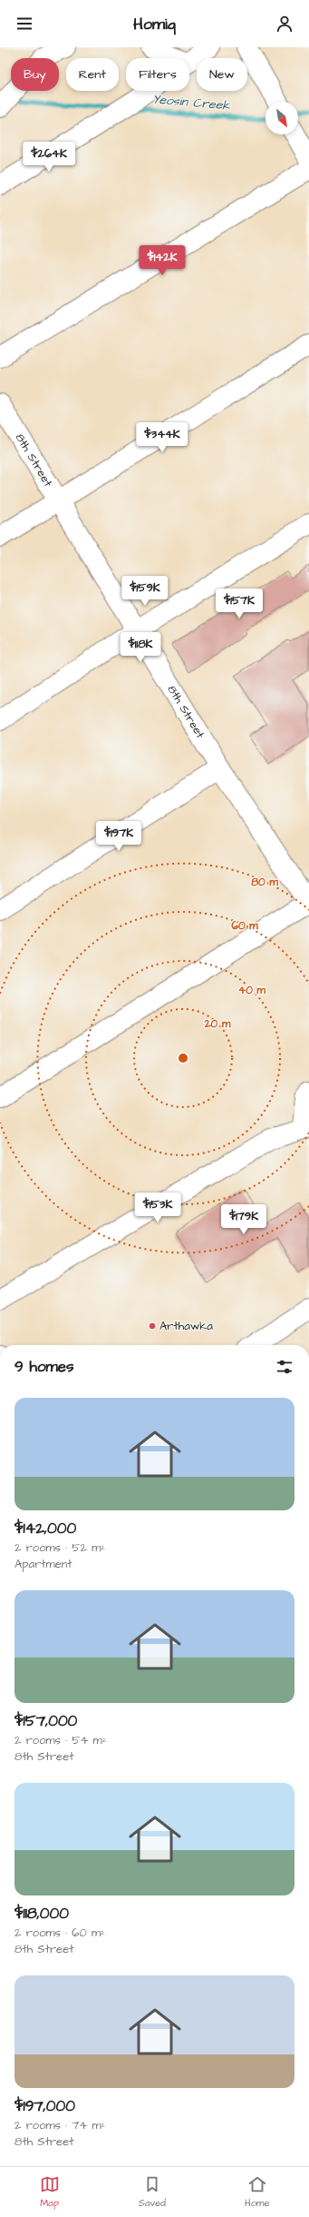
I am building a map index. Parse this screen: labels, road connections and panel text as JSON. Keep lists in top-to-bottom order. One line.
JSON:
{"streets":{"street":["8th Street"]},"water":["Yeosin Creek"],"places":["Arthawka"],"north":"bottom right","page":{"header":"Homiq","chip":["Buy","Rent","Filters","New"],"price":["$264K","$142K","$344K","$159K","$157K","$118K","$197K","$153K","$179K"],"heading":"9 homes","list":[{"name":"$142,000","note":"2 rooms · 52 m² · Apartment"},{"name":"$157,000","note":"2 rooms · 54 m² · 8th Street"},{"name":"$118,000","note":"2 rooms · 60 m² · 8th Street"},{"name":"$197,000","note":"2 rooms · 74 m² · 8th Street"}],"tabs":["Map","Saved","Home"]},"rings":["80 m","60 m","40 m","20 m"]}
